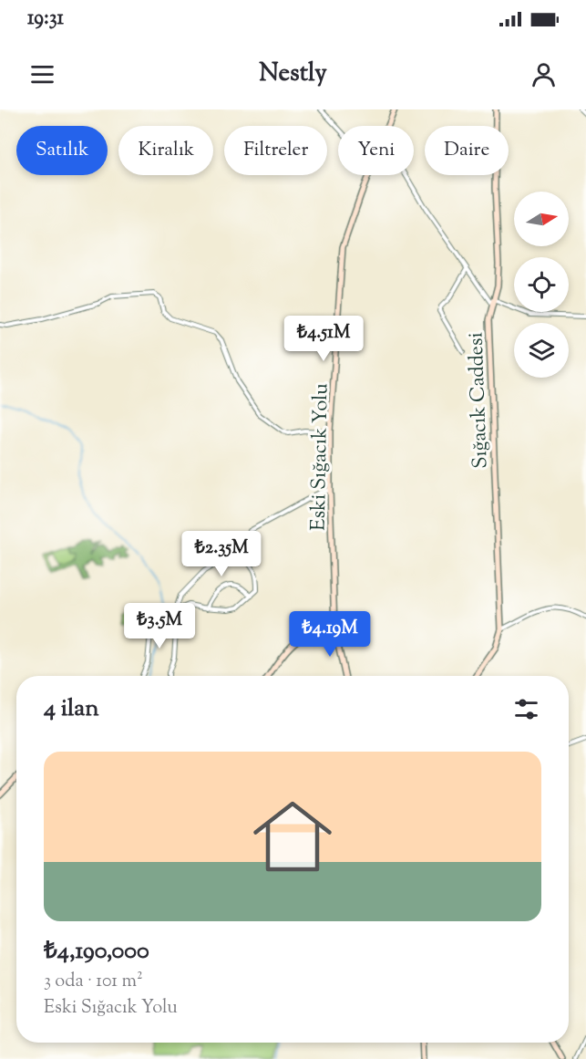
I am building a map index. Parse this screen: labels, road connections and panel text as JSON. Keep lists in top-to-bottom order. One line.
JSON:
{"streets":{"main road":["Sığacık Caddesi","Eski Sığacık Yolu"]},"north":"right","page":{"status":"19:31","header":"Nestly","chip":["Satılık","Kiralık","Filtreler","Yeni","Daire"],"price":["₺4.51M","₺2.35M","₺3.5M","₺4.19M"],"heading":"4 ilan","list":[{"name":"₺4,190,000","note":"3 oda · 101 m² · Eski Sığacık Yolu"}]}}
